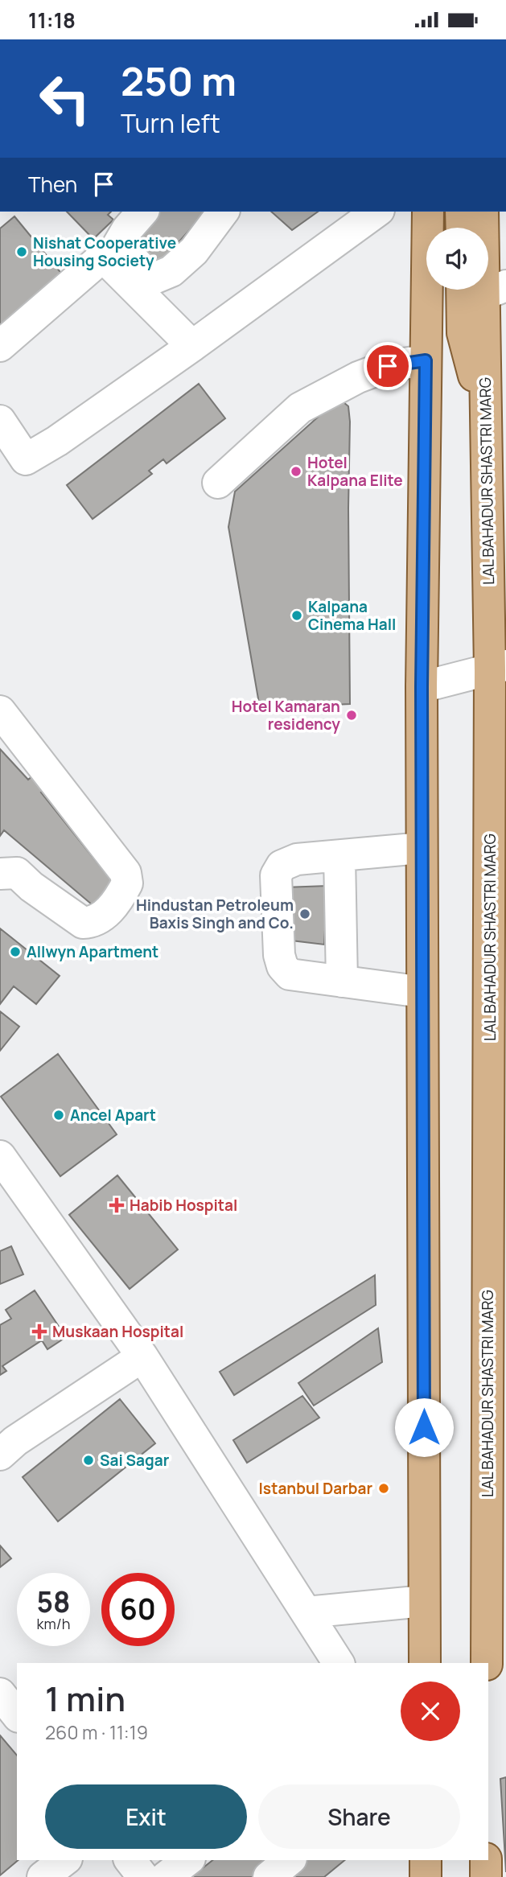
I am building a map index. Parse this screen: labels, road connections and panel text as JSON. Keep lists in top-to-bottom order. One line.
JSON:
{"streets":{"main road":["LAL BAHADUR SHASTRI MARG"]},"places":{"other":["Nishat Cooperative Housing Society","Hotel Kalpana Elite","Kalpana Cinema Hall","Hotel Kamaran residency","Hindustan Petroleum Baxis Singh and Co.","Allwyn Apartment","Ancel Apart","Sai Sagar","Istanbul Darbar"],"health":["Habib Hospital","Muskaan Hospital"]},"page":{"status":"11:18","turn":["250 m","Turn left"],"then":"Then","speed":"58 km/h","limit":"60","heading":["1 min","260 m · 11:19"],"buttons":["Exit","Share"]}}
